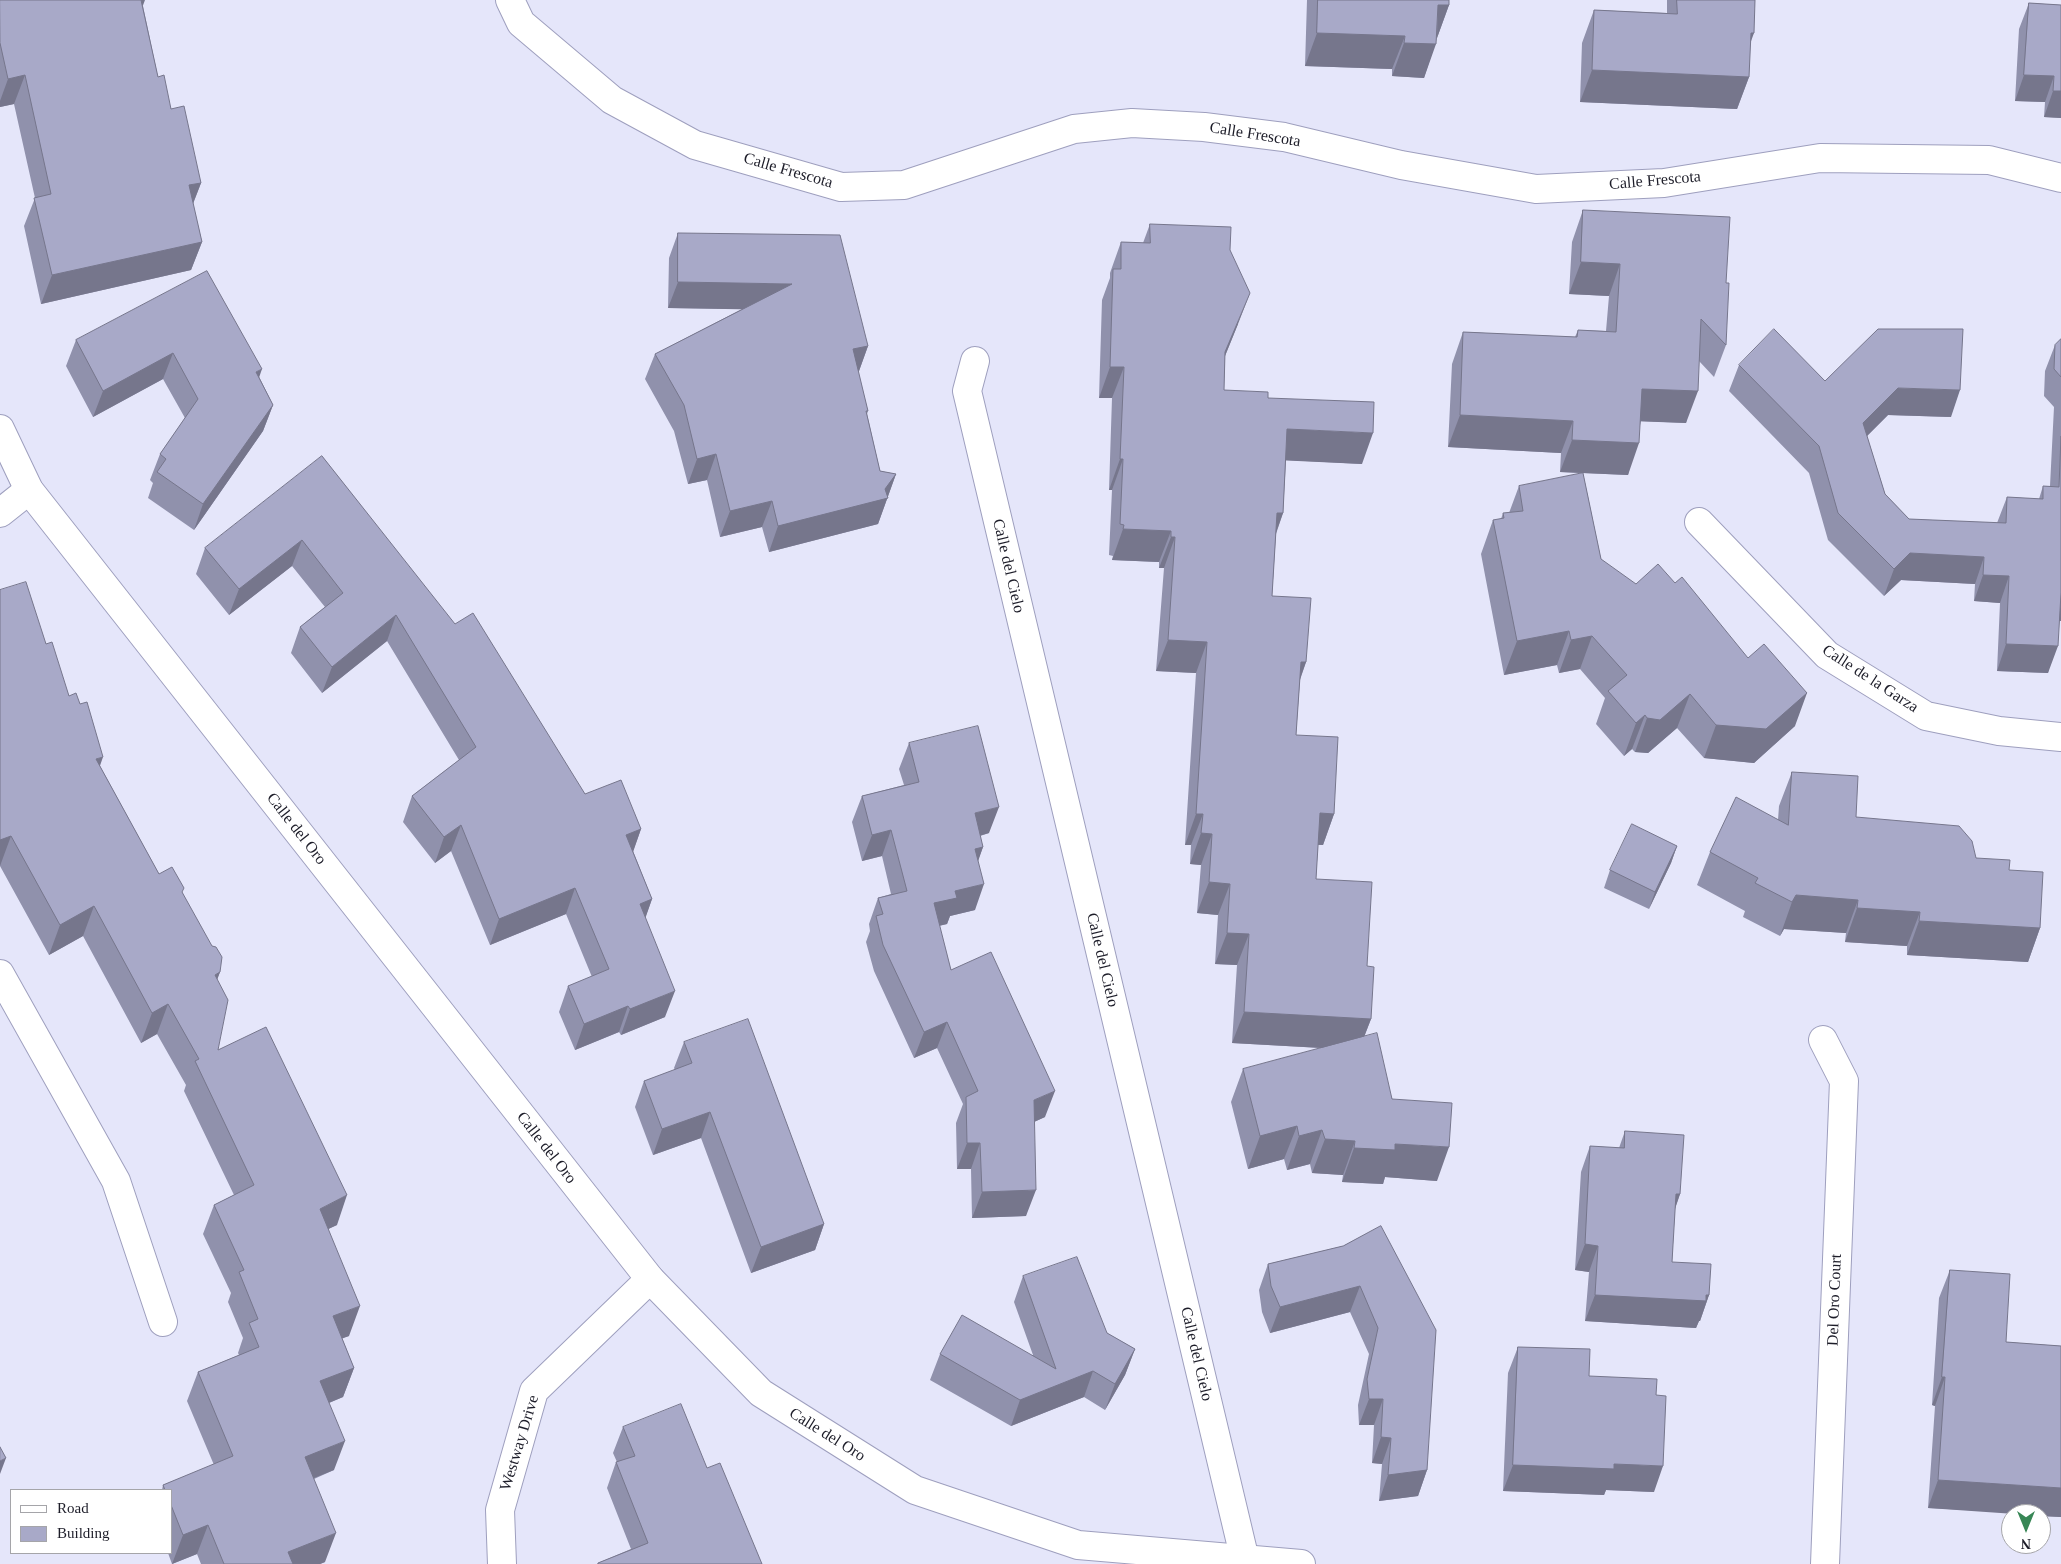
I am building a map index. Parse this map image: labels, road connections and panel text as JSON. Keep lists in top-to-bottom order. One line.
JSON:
{"streets":{"street":["Calle Frescota","Calle del Cielo","Calle de la Garza","Calle del Oro","Del Oro Court","Westway Drive"]},"crossings":[["Calle del Cielo","Calle del Oro"],["Calle del Oro","Westway Drive"]],"legend":["Road","Building"],"north":"bottom"}
